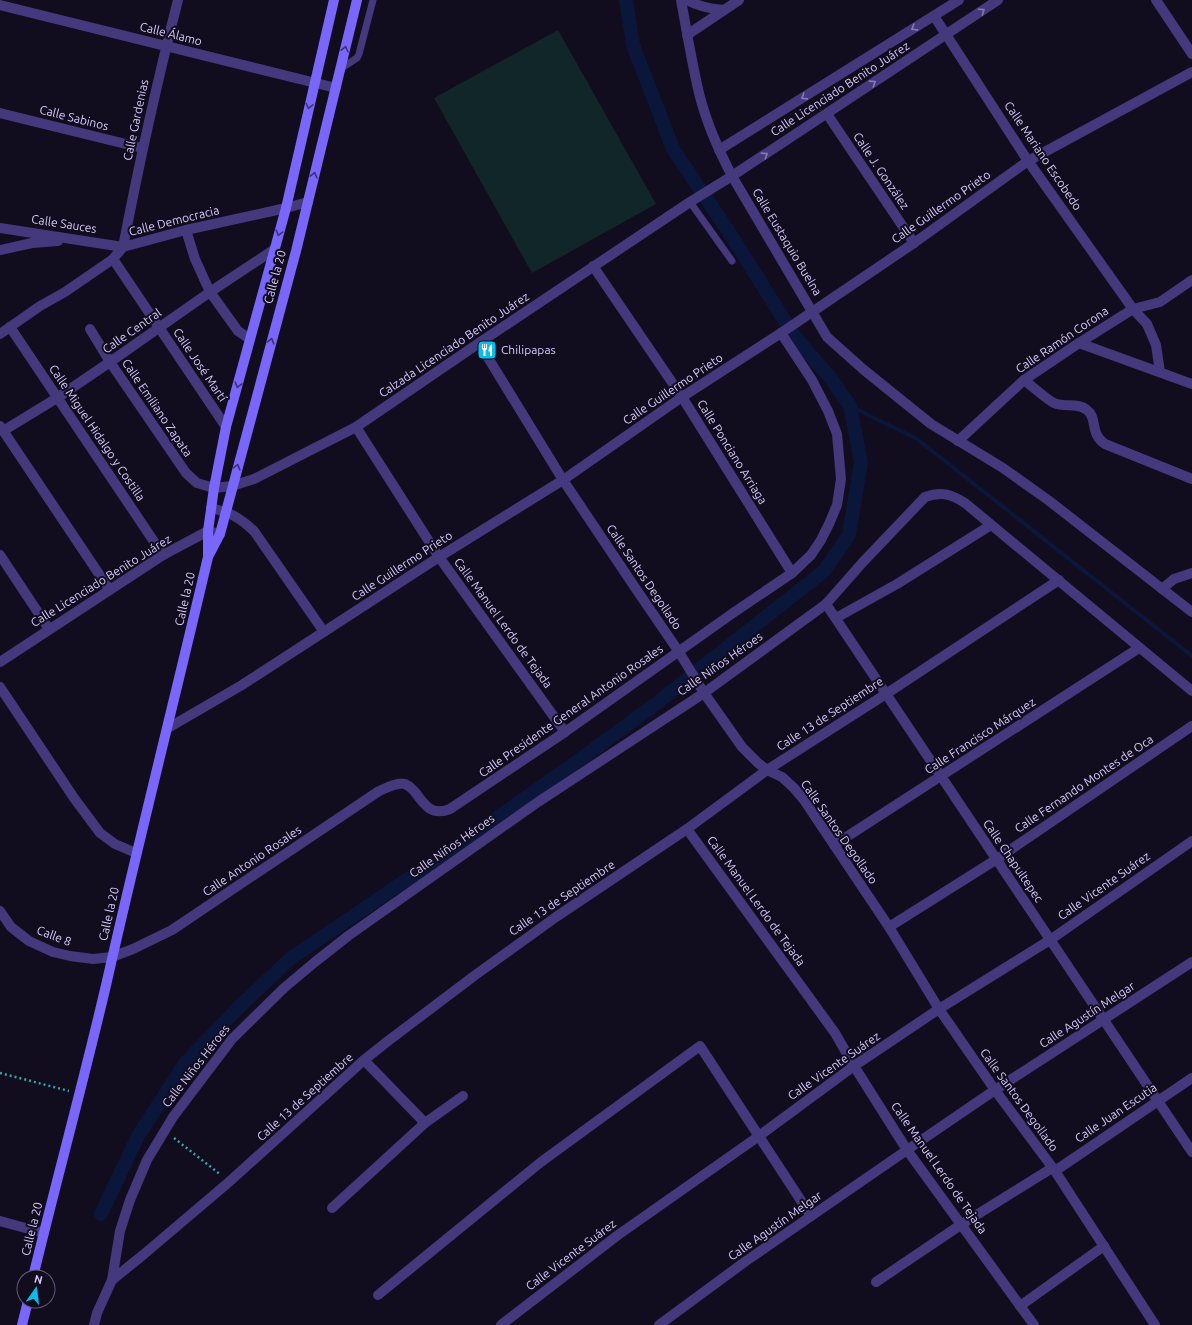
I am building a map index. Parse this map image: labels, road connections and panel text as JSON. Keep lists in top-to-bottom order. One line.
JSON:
{"streets":{"street":["Calle Álamo","Calle Licenciado Benito Juárez","Calle Sabinos","Calle Gardenias","Calle Mariano Escobedo","Calle J. González","Calle Guillermo Prieto","Calle Democracia","Calle Sauces","Calle Eustaquio Buelna","Calle la 20","Calle Central","Calle Ramón Corona","Calzada Licenciado Benito Juárez","Calle José Martí","Calle Emiliano Zapata","Calle Miguel Hidalgo y Costilla","Calle Ponciano Arriaga","Calle Santos Degollado","Calle Manuel Lerdo de Tejada","Calle Niños Héroes","Calle Presidente General Antonio Rosales","Calle 13 de Septiembre","Calle Francisco Márquez","Calle Fernando Montes de Oca","Calle Antonio Rosales","Calle Chapultepec","Calle Vicente Suárez","Calle 8","Calle Agustín Melgar","Calle Juan Escutia"]},"crossings":[["Calle Álamo","Calle Gardenias"],["Calle Álamo","Calle la 20"],["Calle Licenciado Benito Juárez","Calle Mariano Escobedo"],["Calle Licenciado Benito Juárez","Calle J. González"],["Calle Licenciado Benito Juárez","Calle Eustaquio Buelna"],["Calle Licenciado Benito Juárez","Calle la 20"],["Calle Licenciado Benito Juárez","Calzada Licenciado Benito Juárez"],["Calle Licenciado Benito Juárez","Calle Miguel Hidalgo y Costilla"],["Calle Sabinos","Calle Gardenias"],["Calle Gardenias","Calle Democracia"],["Calle Gardenias","Calle Sauces"],["Calle Mariano Escobedo","Calle Guillermo Prieto"],["Calle Mariano Escobedo","Calle Ramón Corona"],["Calle J. González","Calle Guillermo Prieto"],["Calle Guillermo Prieto","Calle Eustaquio Buelna"],["Calle Guillermo Prieto","Calle la 20"],["Calle Guillermo Prieto","Calle Ponciano Arriaga"],["Calle Guillermo Prieto","Calle Santos Degollado"],["Calle Guillermo Prieto","Calle Manuel Lerdo de Tejada"],["Calle Guillermo Prieto","Calle Presidente General Antonio Rosales"],["Calle Democracia","Calle Sauces"],["Calle Democracia","Calle la 20"],["Calle Democracia","Calle José Martí"],["Calle Democracia","Calle Miguel Hidalgo y Costilla"],["Calle Eustaquio Buelna","Calle Ramón Corona"],["Calle la 20","Calle Central"],["Calle la 20","Calzada Licenciado Benito Juárez"],["Calle la 20","Calle José Martí"],["Calle la 20","Calle Emiliano Zapata"],["Calle la 20","Calle Antonio Rosales"],["Calle la 20","Calle 8"],["Calle Central","Calle José Martí"],["Calle Central","Calle Emiliano Zapata"],["Calle Central","Calle Miguel Hidalgo y Costilla"],["Calzada Licenciado Benito Juárez","Calle Emiliano Zapata"],["Calzada Licenciado Benito Juárez","Calle Ponciano Arriaga"],["Calzada Licenciado Benito Juárez","Calle Santos Degollado"],["Calzada Licenciado Benito Juárez","Calle Manuel Lerdo de Tejada"],["Calle Ponciano Arriaga","Calle Presidente General Antonio Rosales"],["Calle Santos Degollado","Calle Niños Héroes"],["Calle Santos Degollado","Calle Presidente General Antonio Rosales"],["Calle Santos Degollado","Calle 13 de Septiembre"],["Calle Santos Degollado","Calle Francisco Márquez"],["Calle Santos Degollado","Calle Fernando Montes de Oca"],["Calle Santos Degollado","Calle Vicente Suárez"],["Calle Santos Degollado","Calle Agustín Melgar"],["Calle Santos Degollado","Calle Juan Escutia"],["Calle Manuel Lerdo de Tejada","Calle Presidente General Antonio Rosales"],["Calle Manuel Lerdo de Tejada","Calle 13 de Septiembre"],["Calle Manuel Lerdo de Tejada","Calle Vicente Suárez"],["Calle Manuel Lerdo de Tejada","Calle Agustín Melgar"],["Calle Manuel Lerdo de Tejada","Calle Juan Escutia"],["Calle Niños Héroes","Calle 13 de Septiembre"],["Calle Niños Héroes","Calle Chapultepec"],["Calle Presidente General Antonio Rosales","Calle Antonio Rosales"],["Calle 13 de Septiembre","Calle Chapultepec"],["Calle Francisco Márquez","Calle Chapultepec"],["Calle Fernando Montes de Oca","Calle Chapultepec"],["Calle Antonio Rosales","Calle 8"],["Calle Chapultepec","Calle Vicente Suárez"],["Calle Chapultepec","Calle Agustín Melgar"],["Calle Chapultepec","Calle Juan Escutia"]],"places":{"restaurant":["Chilipapas"]},"north":"top"}
